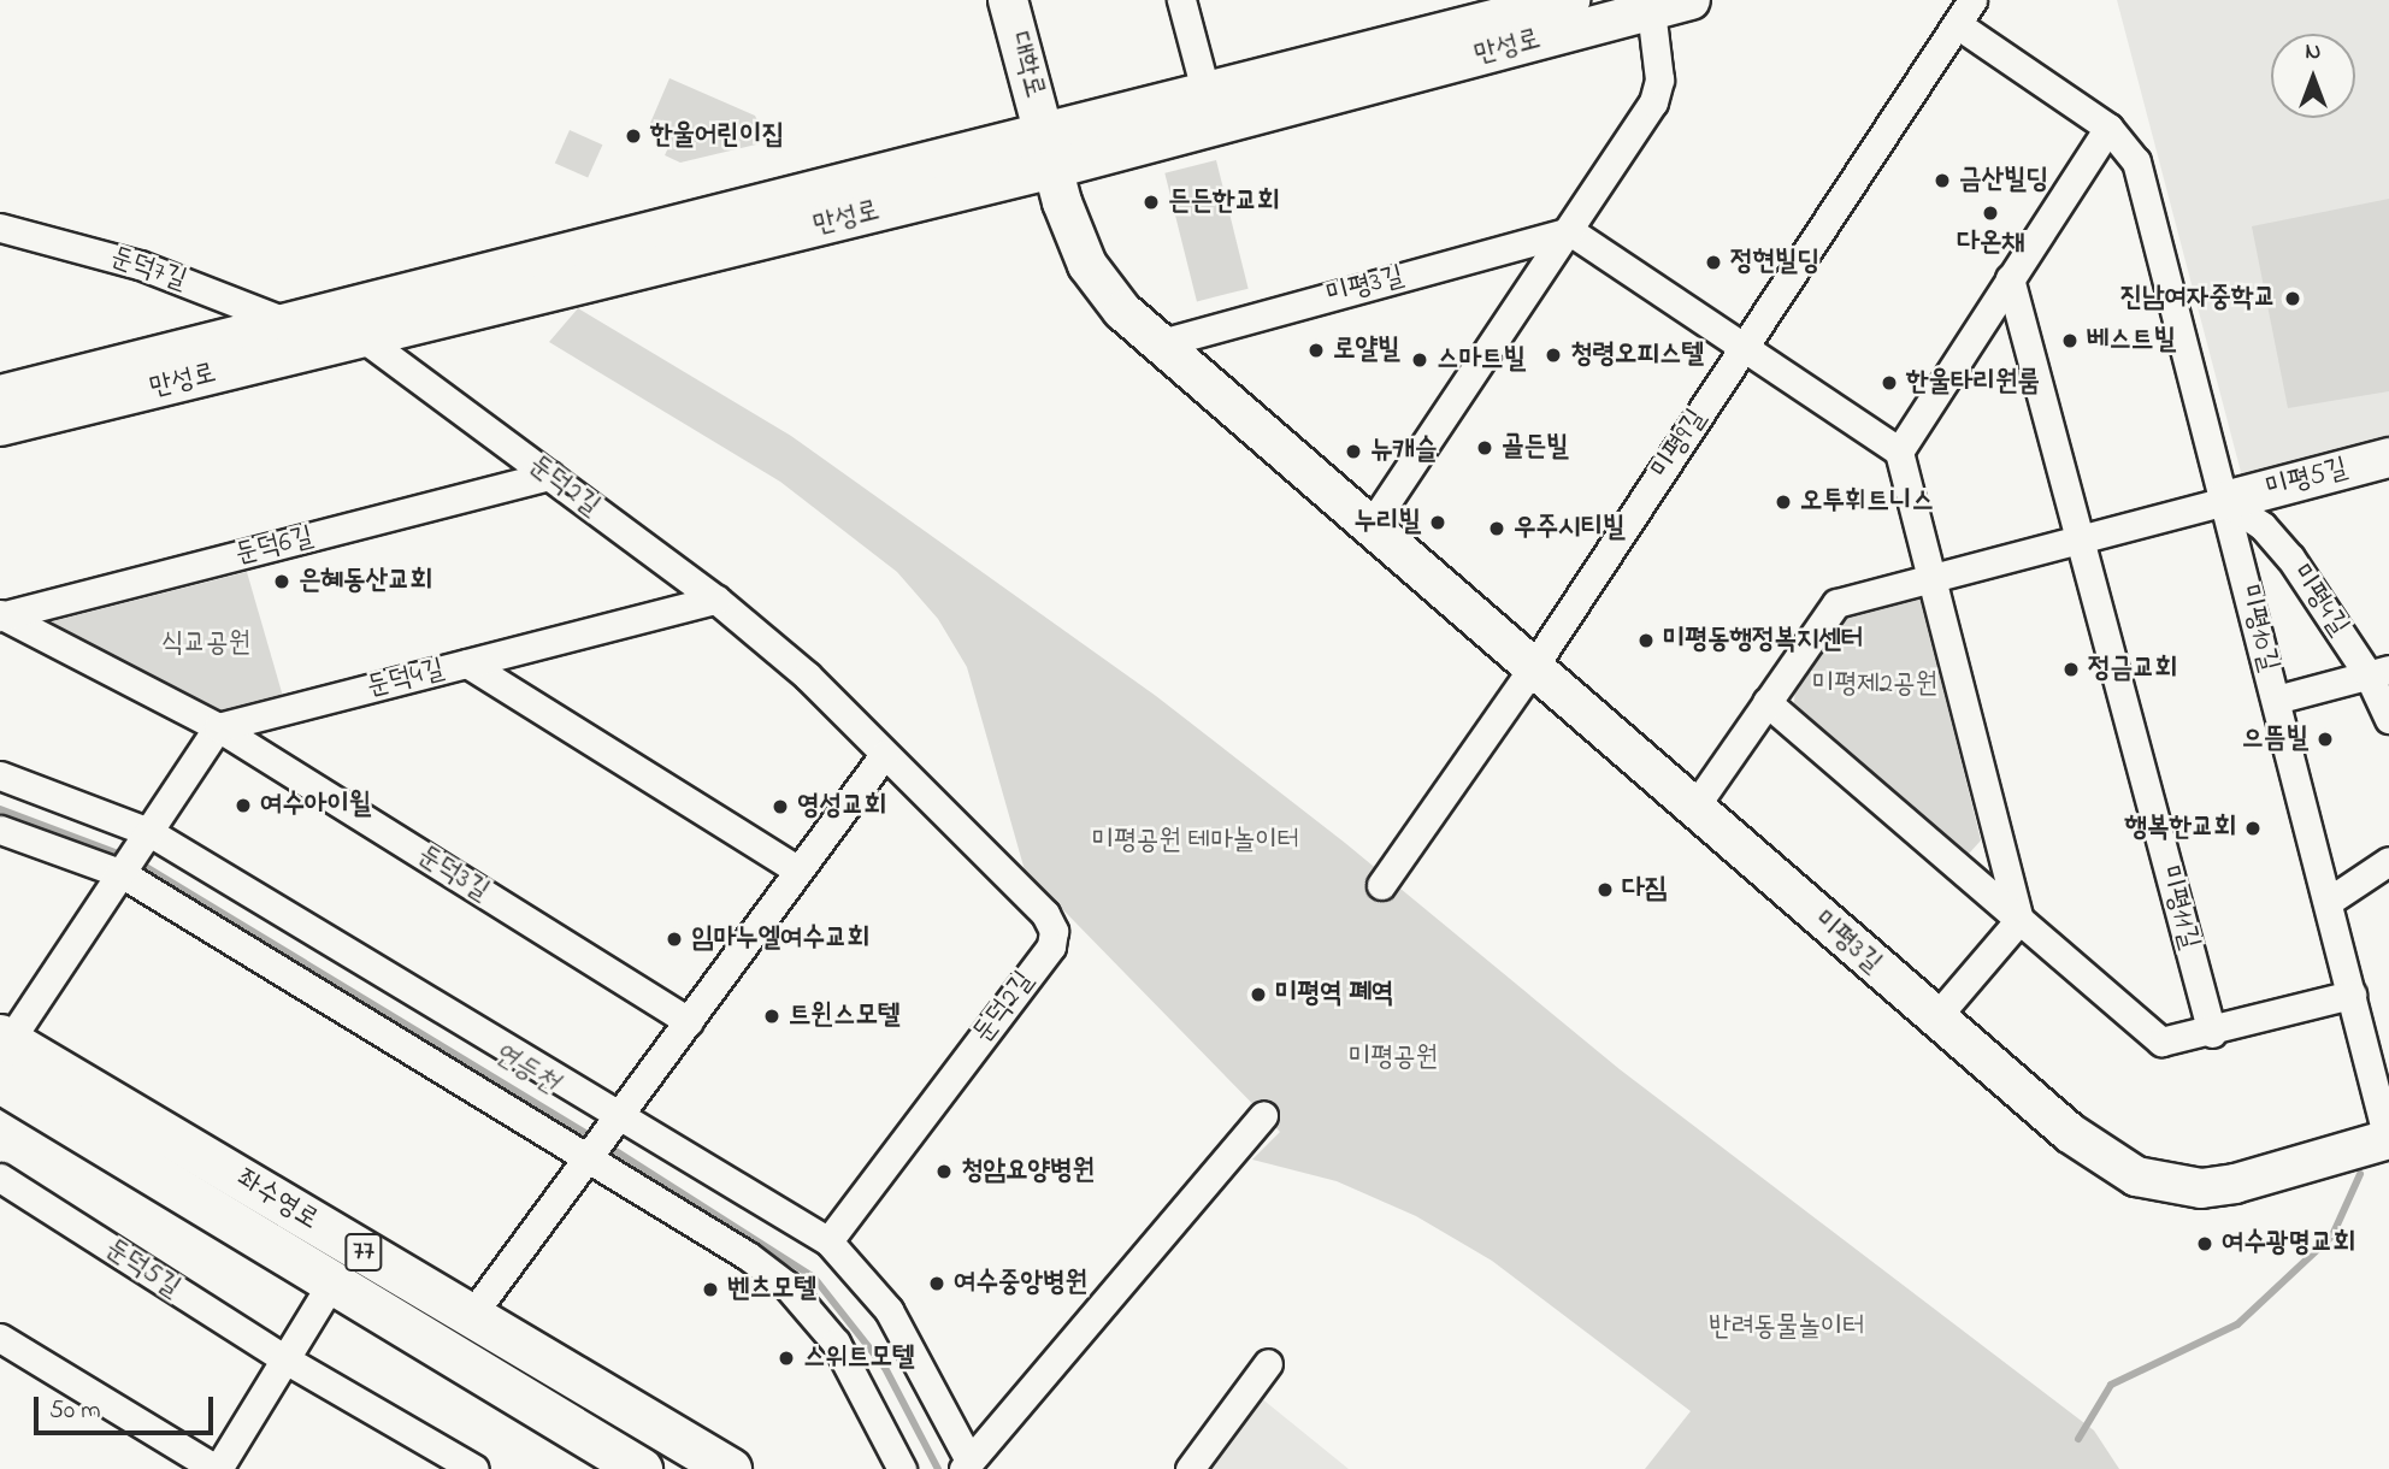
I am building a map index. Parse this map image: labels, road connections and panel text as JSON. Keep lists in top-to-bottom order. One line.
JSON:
{"streets":{"main road":["좌수영로","77"],"street":["만성로","대학로","둔덕7길","미평3길","미평9길","미평5길","둔덕2길","둔덕6길","미평4길","미평10길","둔덕4길","둔덕3길","미평11길","둔덕5길"]},"crossings":[["만성로","대학로"],["만성로","둔덕7길"],["만성로","미평3길"],["만성로","둔덕2길"],["대학로","미평3길"],["미평3길","미평9길"],["미평3길","미평10길"],["미평9길","미평10길"],["미평5길","미평4길"],["미평5길","미평10길"],["둔덕2길","둔덕6길"],["둔덕2길","둔덕4길"],["둔덕6길","둔덕4길"],["둔덕6길","둔덕3길"],["미평4길","미평10길"],["둔덕4길","둔덕3길"]],"water":["연등천"],"parks":["식교공원","미평제2공원","미평공원 테마놀이터","미평공원","반려동물놀이터"],"places":["한울어린이집","금산빌딩","든든한교회","다온채","정현빌딩","진남여자중학교","베스트빌","로얄빌","청령오피스텔","스마트빌","한울타리원룸","골든빌","뉴캐슬","오투휘트니스","누리빌","우주시티빌","은혜동산교회","미평동행정복지센터","정금교회","으뜸빌","여수아이윌","영성교회","행복한교회","다짐","임마누엘여수교회","미평역 폐역","트윈스모텔","청암요양병원","여수광명교회","여수중앙병원","벤츠모텔","스위트모텔"],"scale_bar":"50 m","north":"top"}
